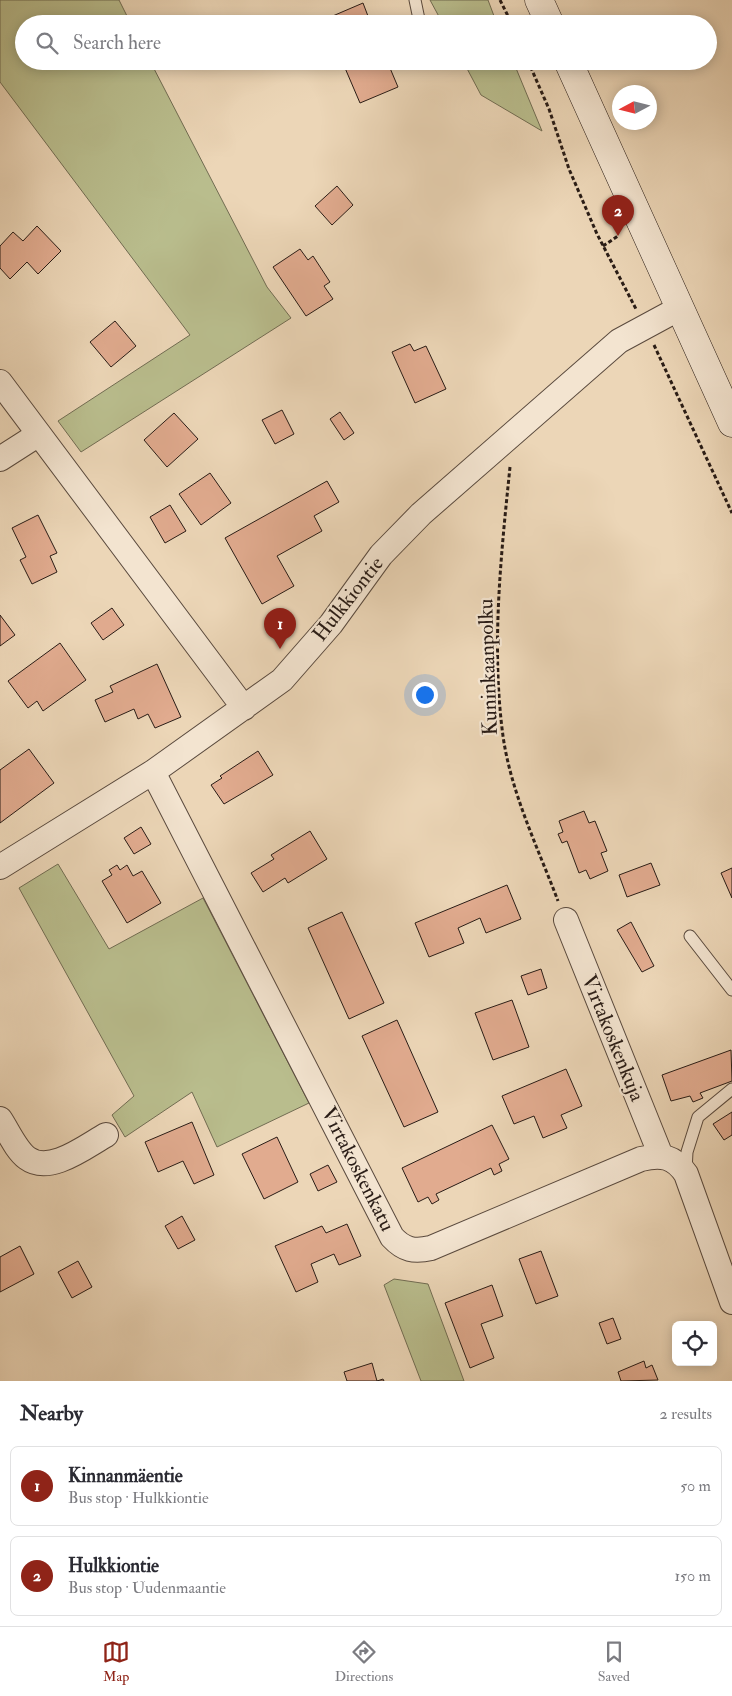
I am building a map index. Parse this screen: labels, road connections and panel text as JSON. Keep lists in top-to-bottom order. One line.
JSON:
{"streets":{"street":["Hulkkiontie","Virtakoskenkuja","Virtakoskenkatu"],"path":["Kuninkaanpolku"]},"crossings":[["Hulkkiontie","Kuninkaanpolku"],["Hulkkiontie","Virtakoskenkatu"],["Kuninkaanpolku","Virtakoskenkuja"],["Virtakoskenkuja","Virtakoskenkatu"]],"north":"left","page":{"search":"Search here","pins":["2","1"],"heading":["Nearby","2 results"],"list":[{"mark":"1","name":"Kinnanmäentie","note":"Bus stop · Hulkkiontie","value":"50 m"},{"mark":"2","name":"Hulkkiontie","note":"Bus stop · Uudenmaantie","value":"150 m"}],"nav":["Map","Directions","Saved"]}}
